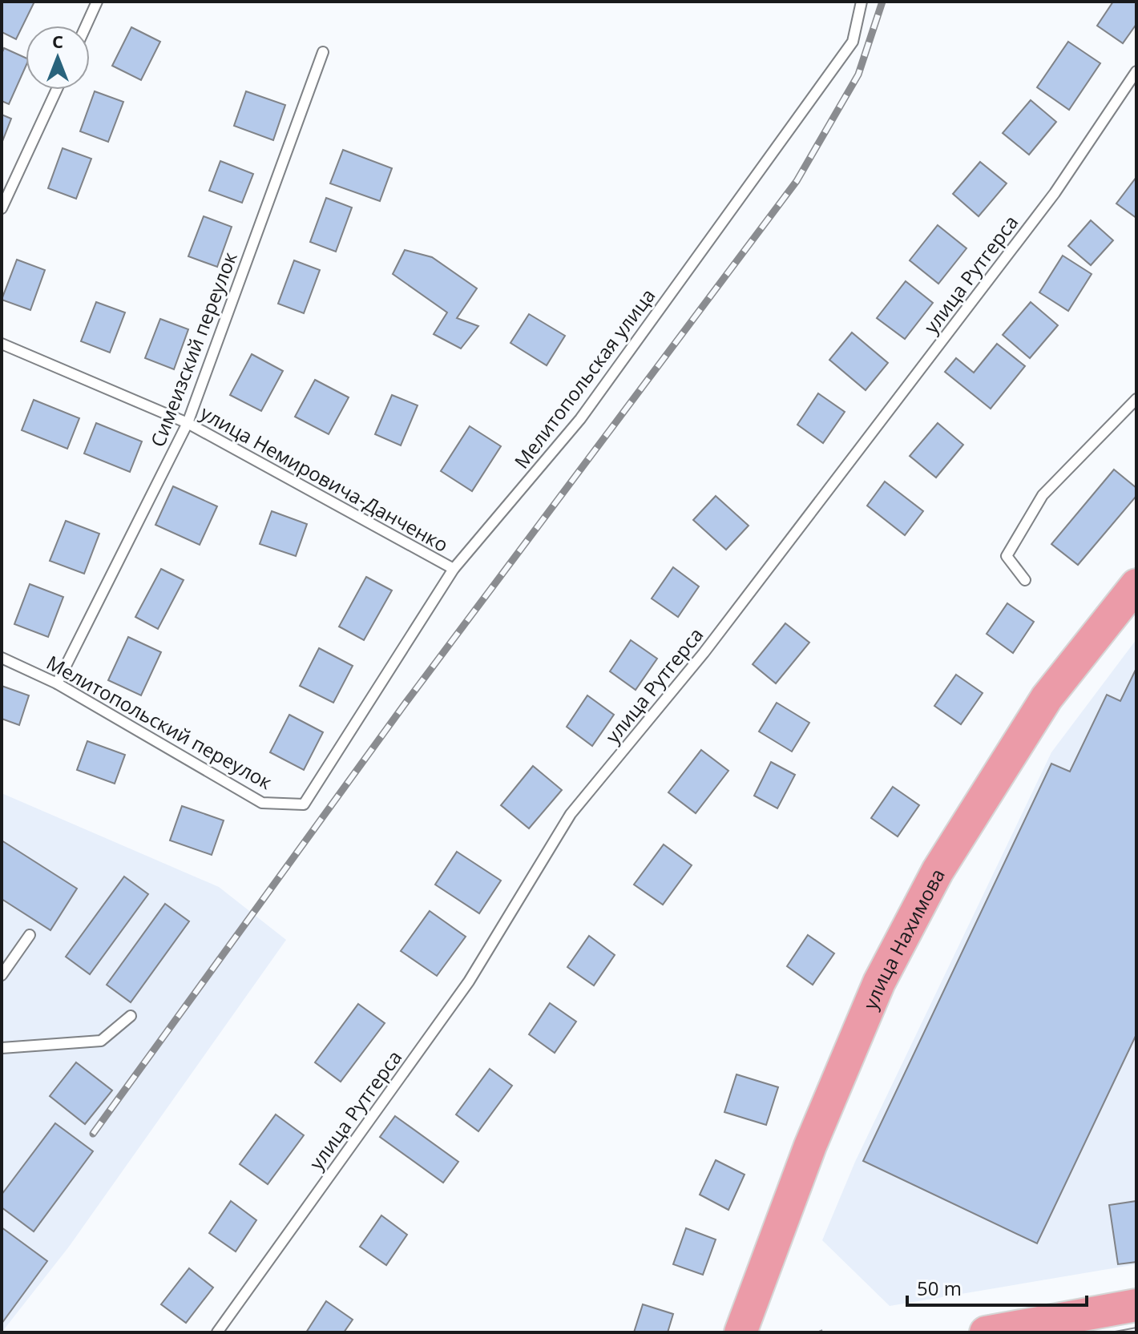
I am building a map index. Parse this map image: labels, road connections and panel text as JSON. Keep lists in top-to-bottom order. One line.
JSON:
{"streets":{"main road":["улица Нахимова"],"lane":["улица Рутгерса","Симеизский переулок","Мелитопольская улица","улица Немировича-Данченко","Мелитопольский переулок"]},"crossings":[["Симеизский переулок","улица Немировича-Данченко"],["Симеизский переулок","Мелитопольский переулок"],["Мелитопольская улица","улица Немировича-Данченко"],["Мелитопольская улица","Мелитопольский переулок"]],"scale_bar":"50 m","north":"top"}
